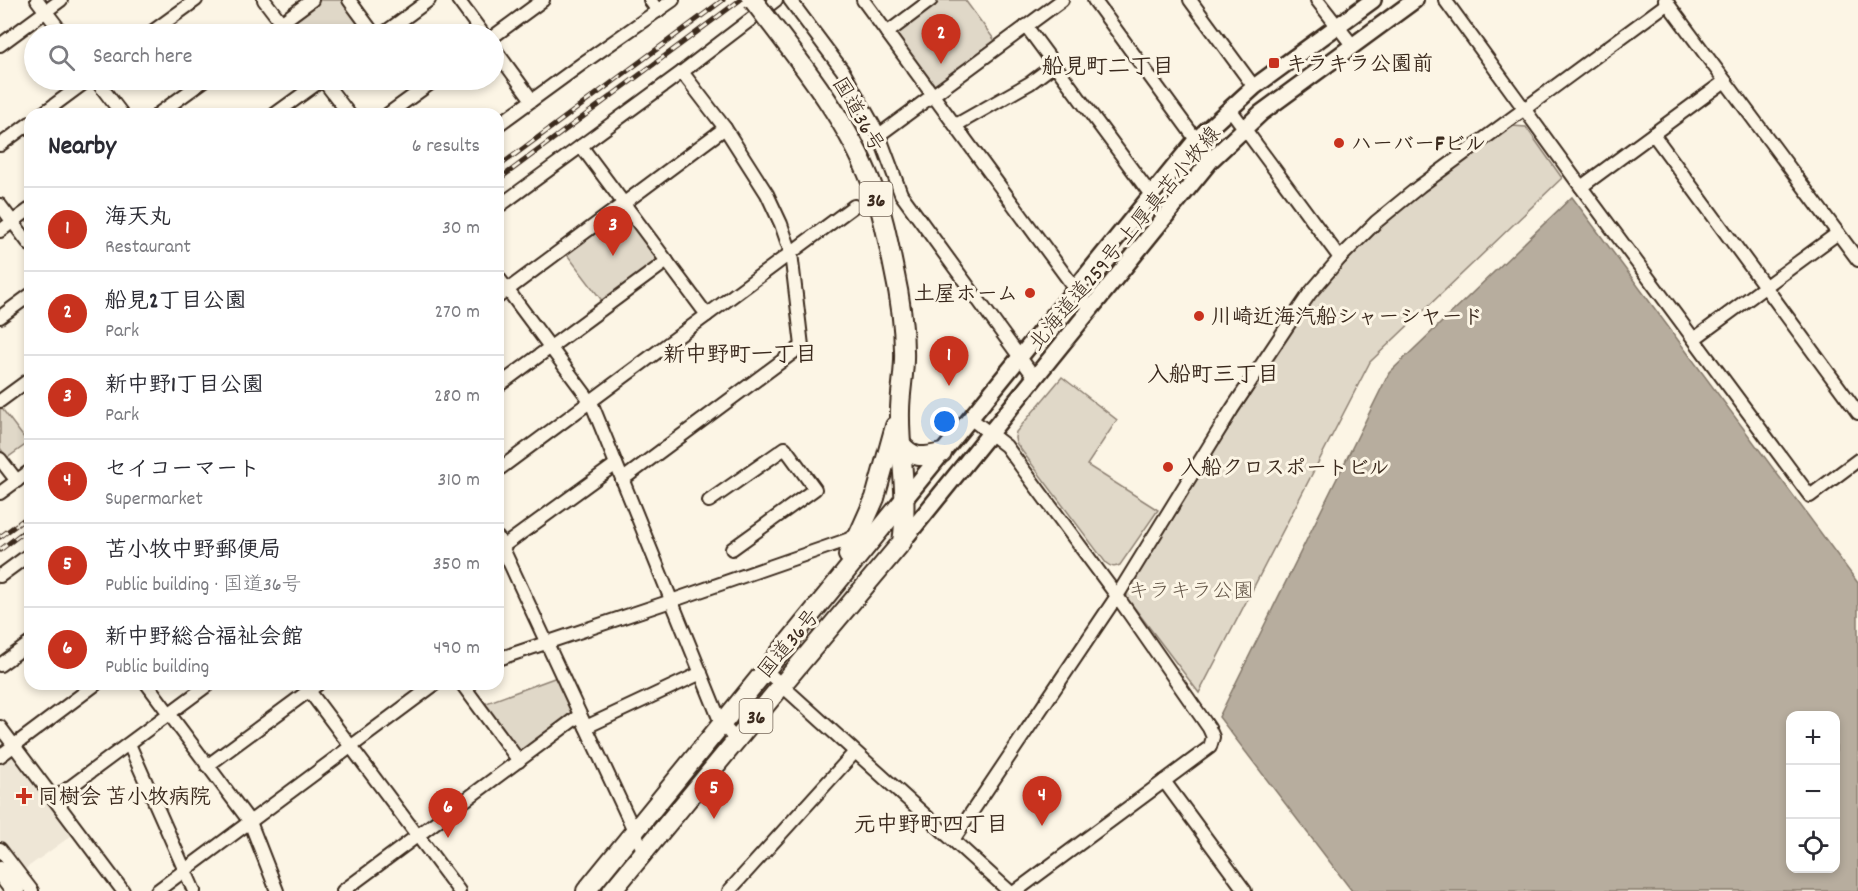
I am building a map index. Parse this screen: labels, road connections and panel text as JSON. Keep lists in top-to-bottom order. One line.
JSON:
{"streets":{"highway":["国道36号","36"],"main road":["北海道道259号 上厚真苫小牧線"]},"crossings":[["国道36号","36"],["国道36号","北海道道259号 上厚真苫小牧線"],["36","北海道道259号 上厚真苫小牧線"]],"districts":["船見町二丁目","新中野町一丁目","入船町三丁目","元中野町四丁目"],"parks":["キラキラ公園"],"places":{"transit":["キラキラ公園前"],"other":["ハーバーFビル","土屋ホーム","川崎近海汽船シャーシヤード","入船クロスポートビル"],"health":["同樹会 苫小牧病院"]},"page":{"pins":["2","3","1","5","4","6"],"search":"Search here","heading":["Nearby","6 results"],"list":[{"mark":"1","name":"海天丸","note":"Restaurant","value":"30 m"},{"mark":"2","name":"船見2丁目公園","note":"Park","value":"270 m"},{"mark":"3","name":"新中野1丁目公園","note":"Park","value":"280 m"},{"mark":"4","name":"セイコーマート","note":"Supermarket","value":"310 m"},{"mark":"5","name":"苫小牧中野郵便局","note":"Public building · 国道36号","value":"350 m"},{"mark":"6","name":"新中野総合福祉会館","note":"Public building","value":"490 m"}],"map_buttons":["+","−"]}}
